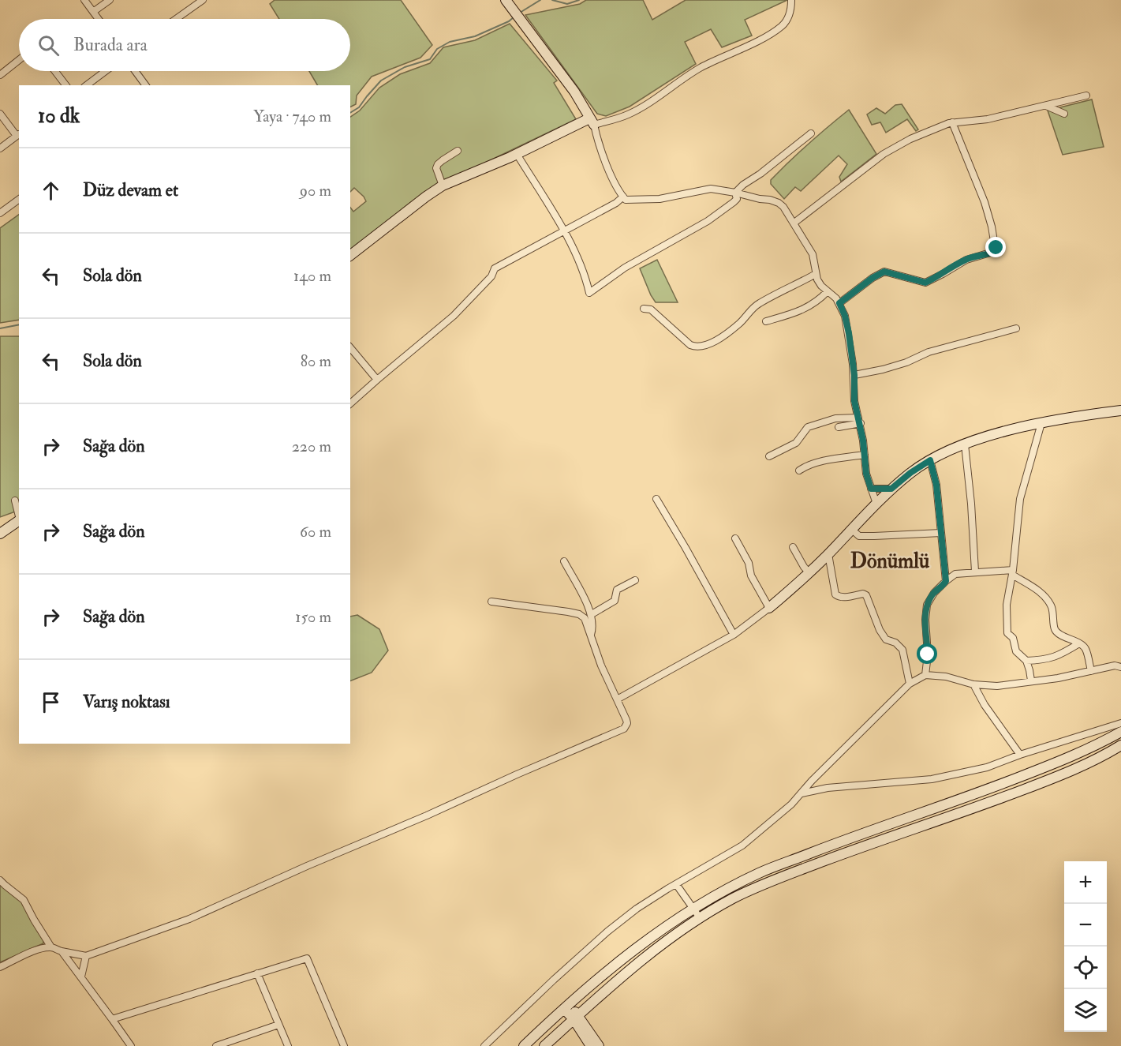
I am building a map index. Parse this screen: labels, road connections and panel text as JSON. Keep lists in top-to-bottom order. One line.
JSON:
{"districts":["Dönümlü"],"page":{"search":"Burada ara","heading":["10 dk","Yaya · 740 m"],"list":[["Düz devam et","90 m"],["Sola dön","140 m"],["Sola dön","80 m"],["Sağa dön","220 m"],["Sağa dön","60 m"],["Sağa dön","150 m"],"Varış noktası"],"map_buttons":["+","−"]}}
